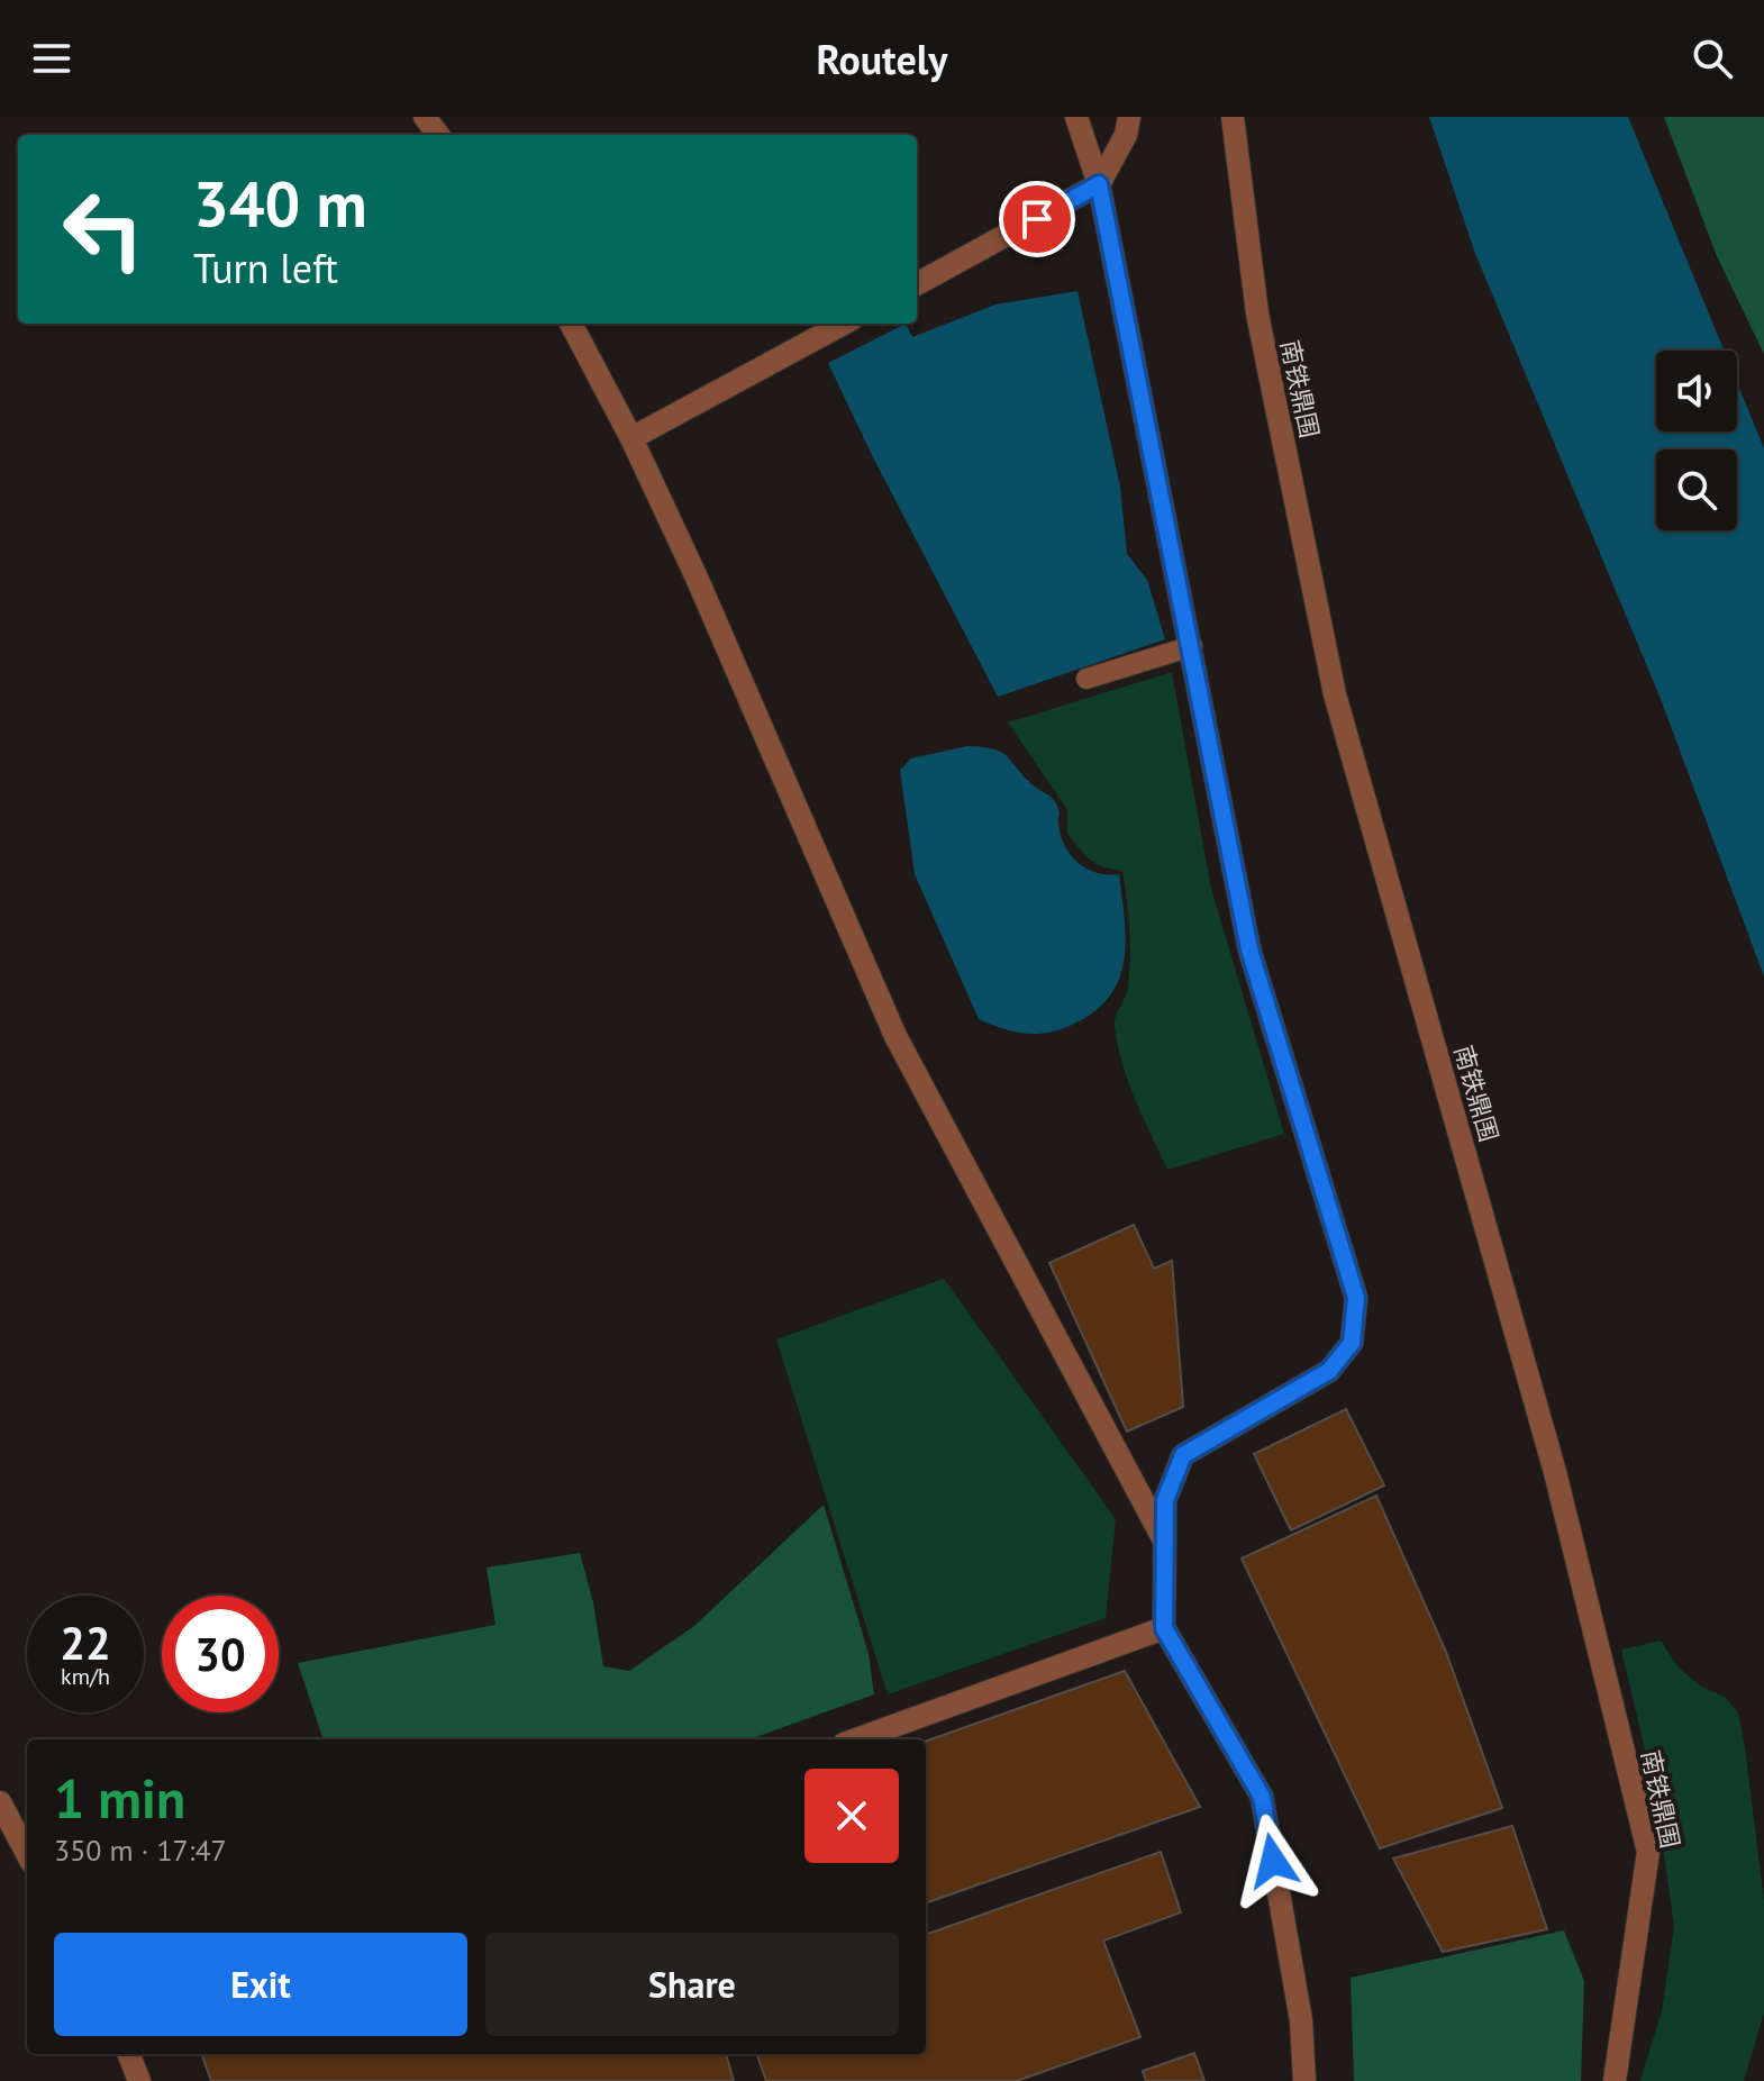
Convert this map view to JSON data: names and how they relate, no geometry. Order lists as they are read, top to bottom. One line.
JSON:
{"streets":{"street":["南铁鼎围"]},"page":{"header":"Routely","turn":["340 m","Turn left"],"speed":"22 km/h","limit":"30","heading":["1 min","350 m · 17:47"],"buttons":["Exit","Share"]}}
